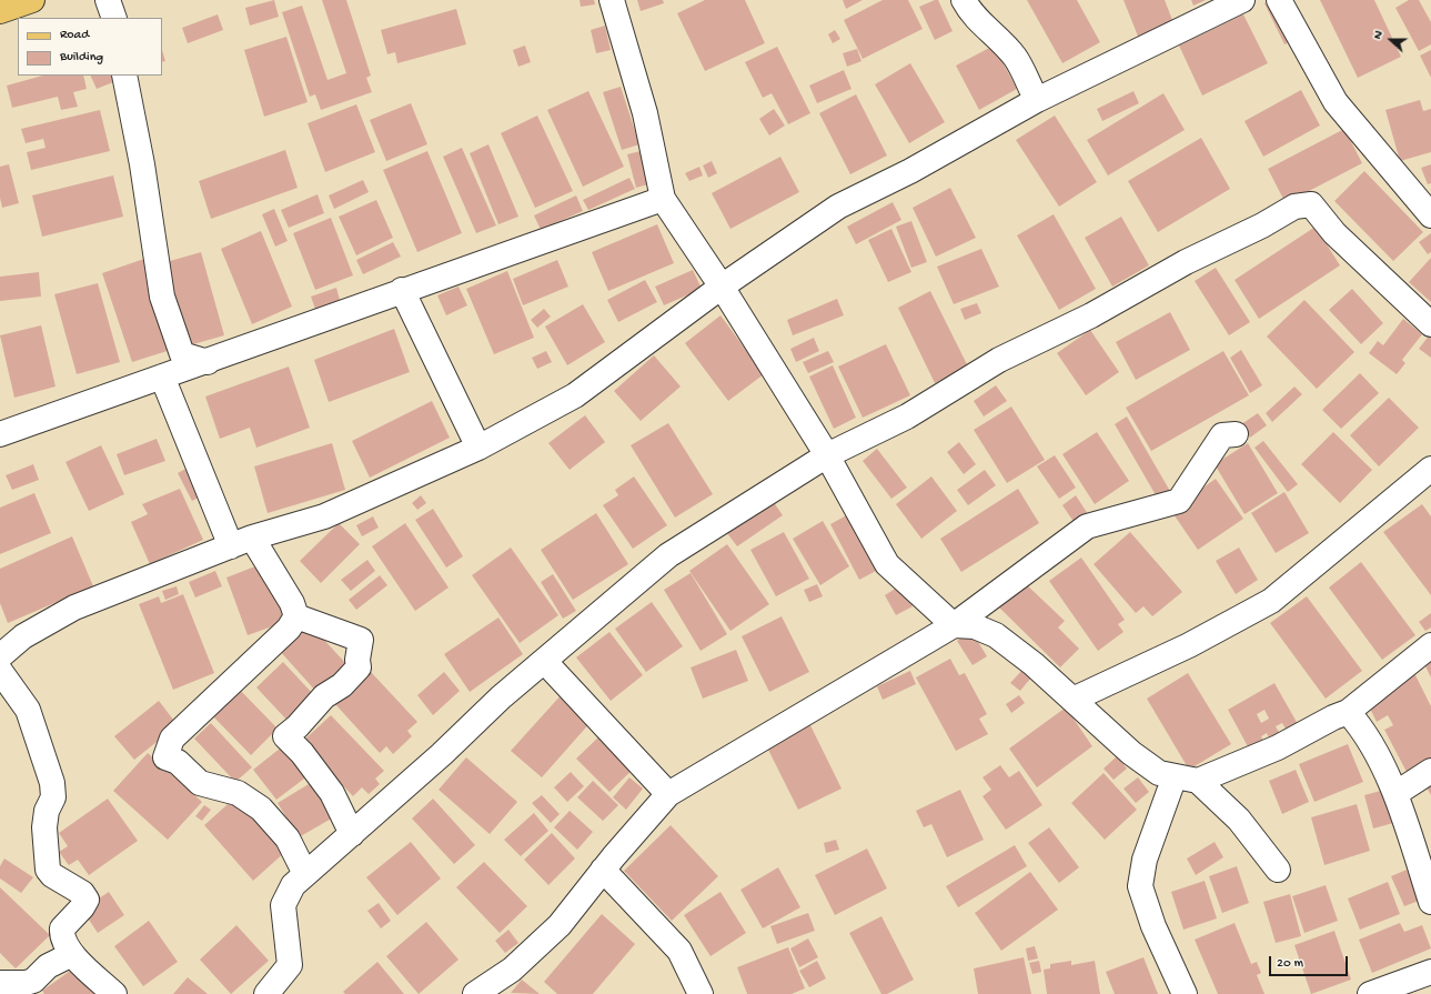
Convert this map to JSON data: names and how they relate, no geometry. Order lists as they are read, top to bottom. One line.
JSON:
{"legend":["Road","Building"],"scale_bar":"20 m","north":"left"}
